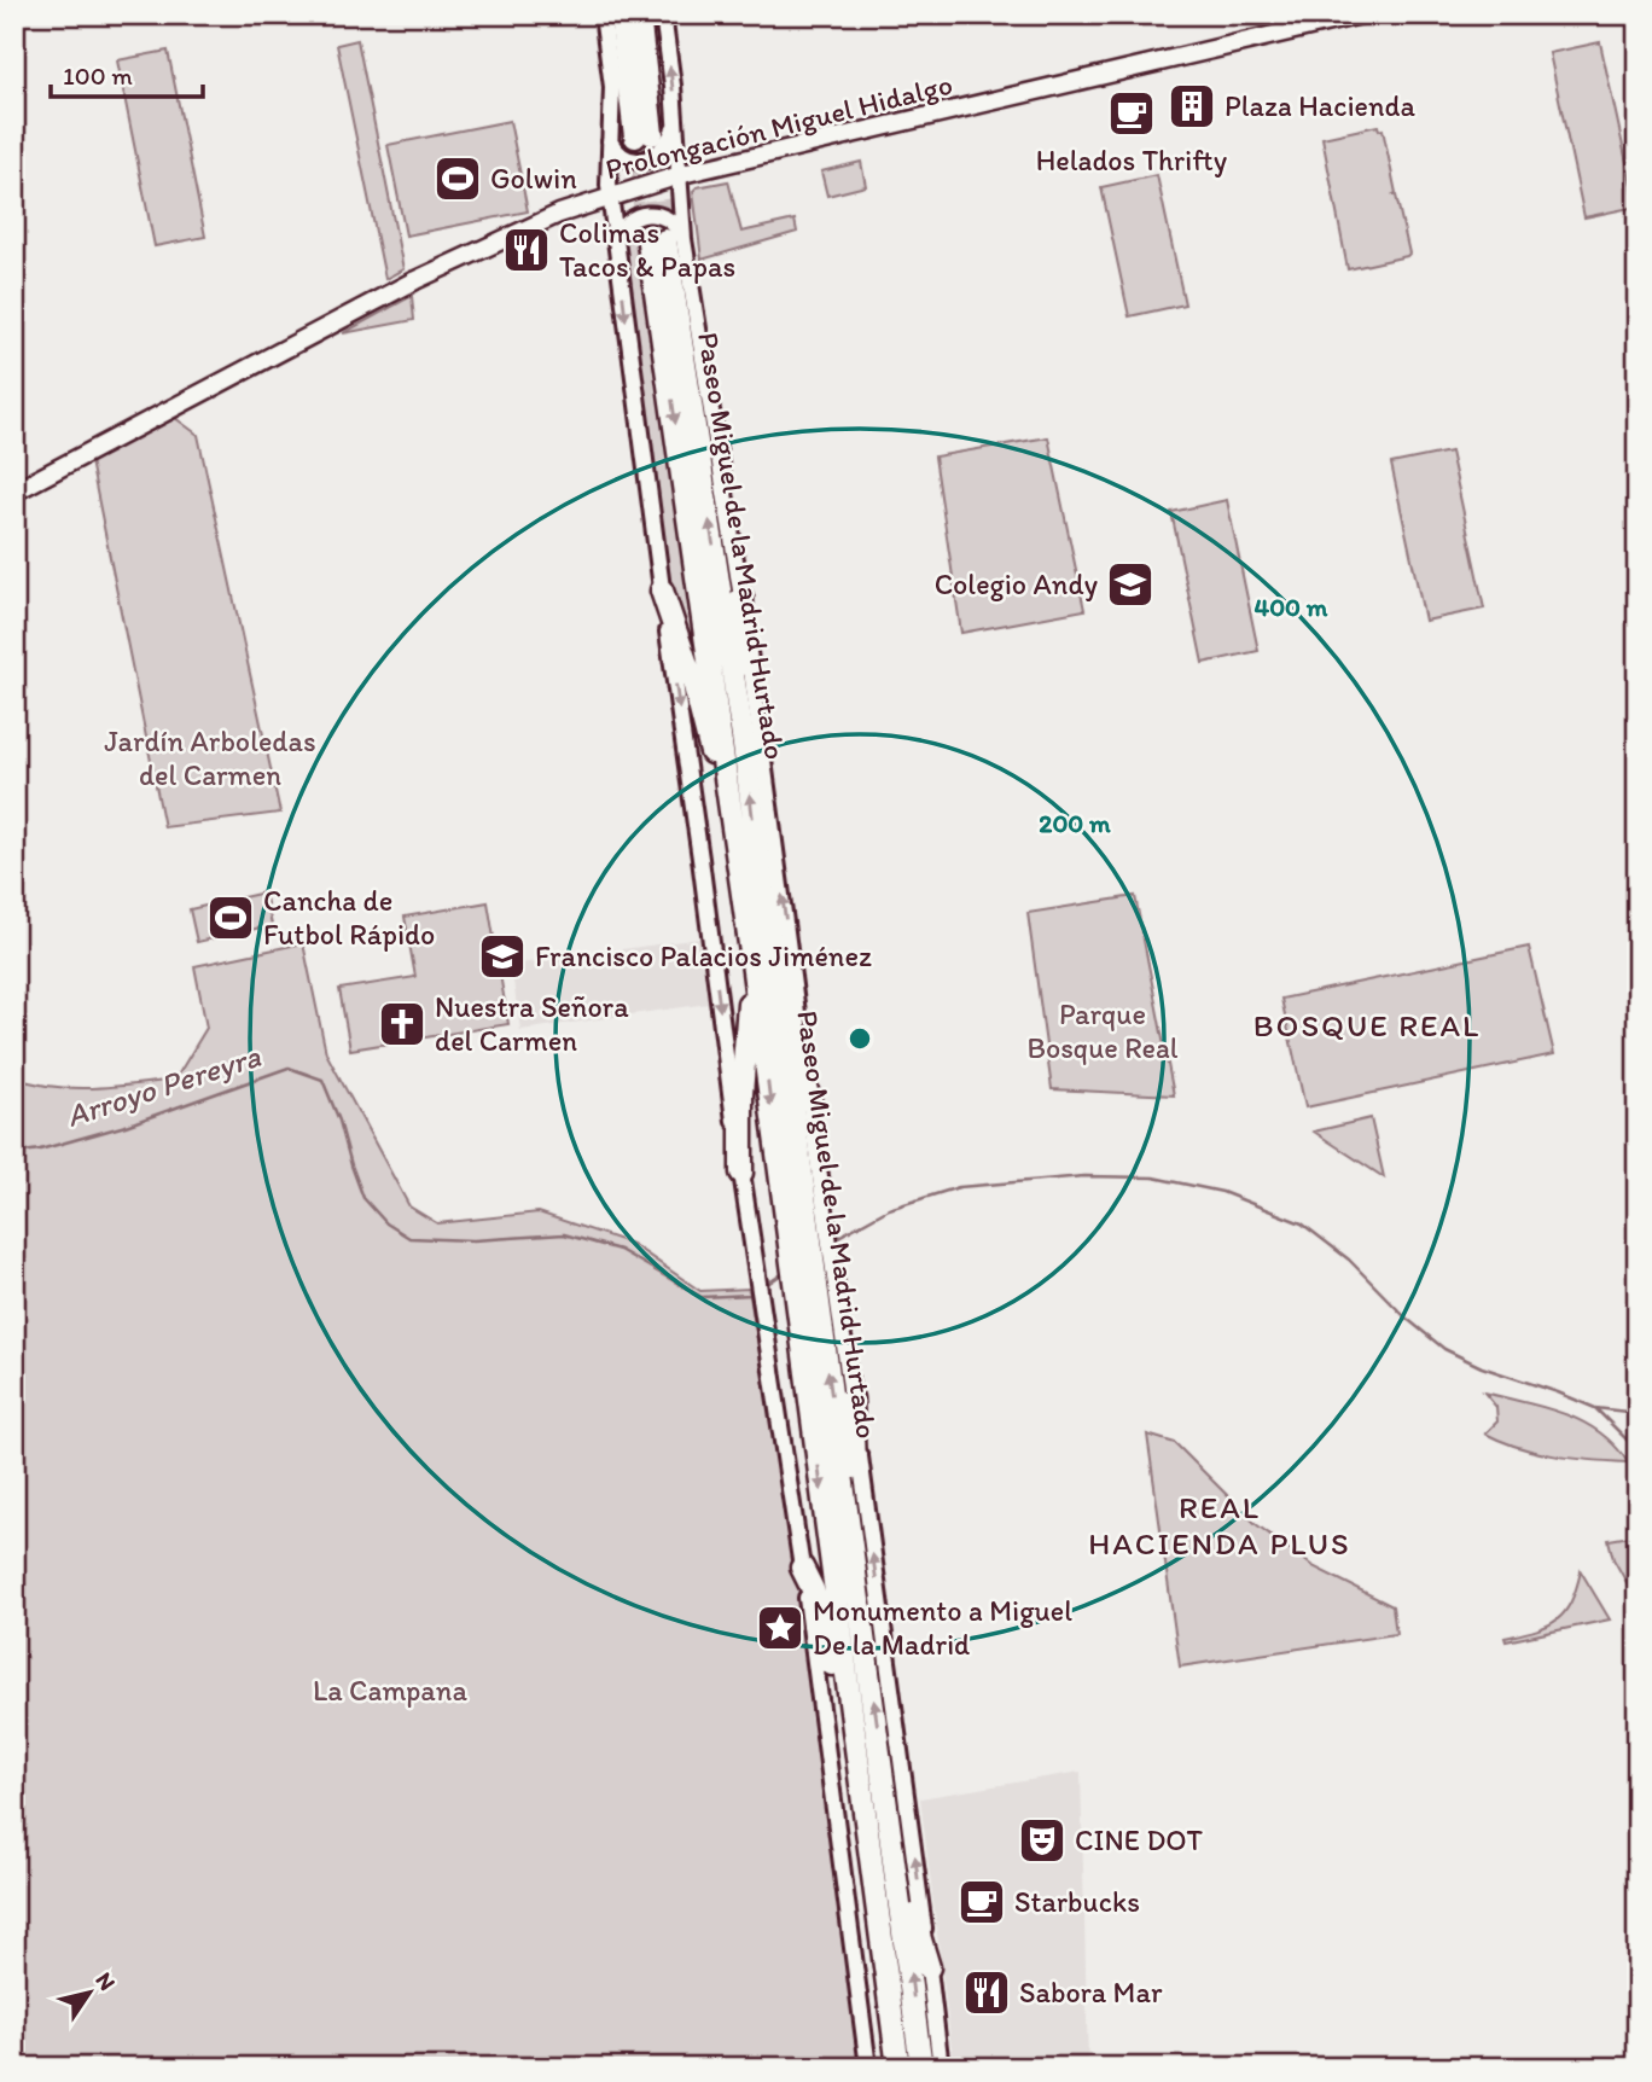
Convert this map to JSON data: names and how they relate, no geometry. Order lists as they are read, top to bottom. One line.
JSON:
{"streets":{"highway":["Paseo Miguel de la Madrid Hurtado"],"main road":["Prolongación Miguel Hidalgo"]},"districts":["BOSQUE REAL","REAL HACIENDA PLUS"],"water":["Arroyo Pereyra"],"parks":["Jardín Arboledas del Carmen","Parque Bosque Real","La Campana"],"places":{"building":["Plaza Hacienda"],"cafe":["Helados Thrifty","Starbucks"],"sports":["Golwin","Cancha de Futbol Rápido"],"restaurant":["Colimas Tacos & Papas","Sabora Mar"],"school or university":["Colegio Andy","Francisco Palacios Jiménez"],"church":["Nuestra Señora del Carmen"],"place":["Monumento a Miguel De la Madrid"],"theatre":["CINE DOT"]},"scale_bar":"100 m","north":"top right","rings":["400 m","200 m"]}
